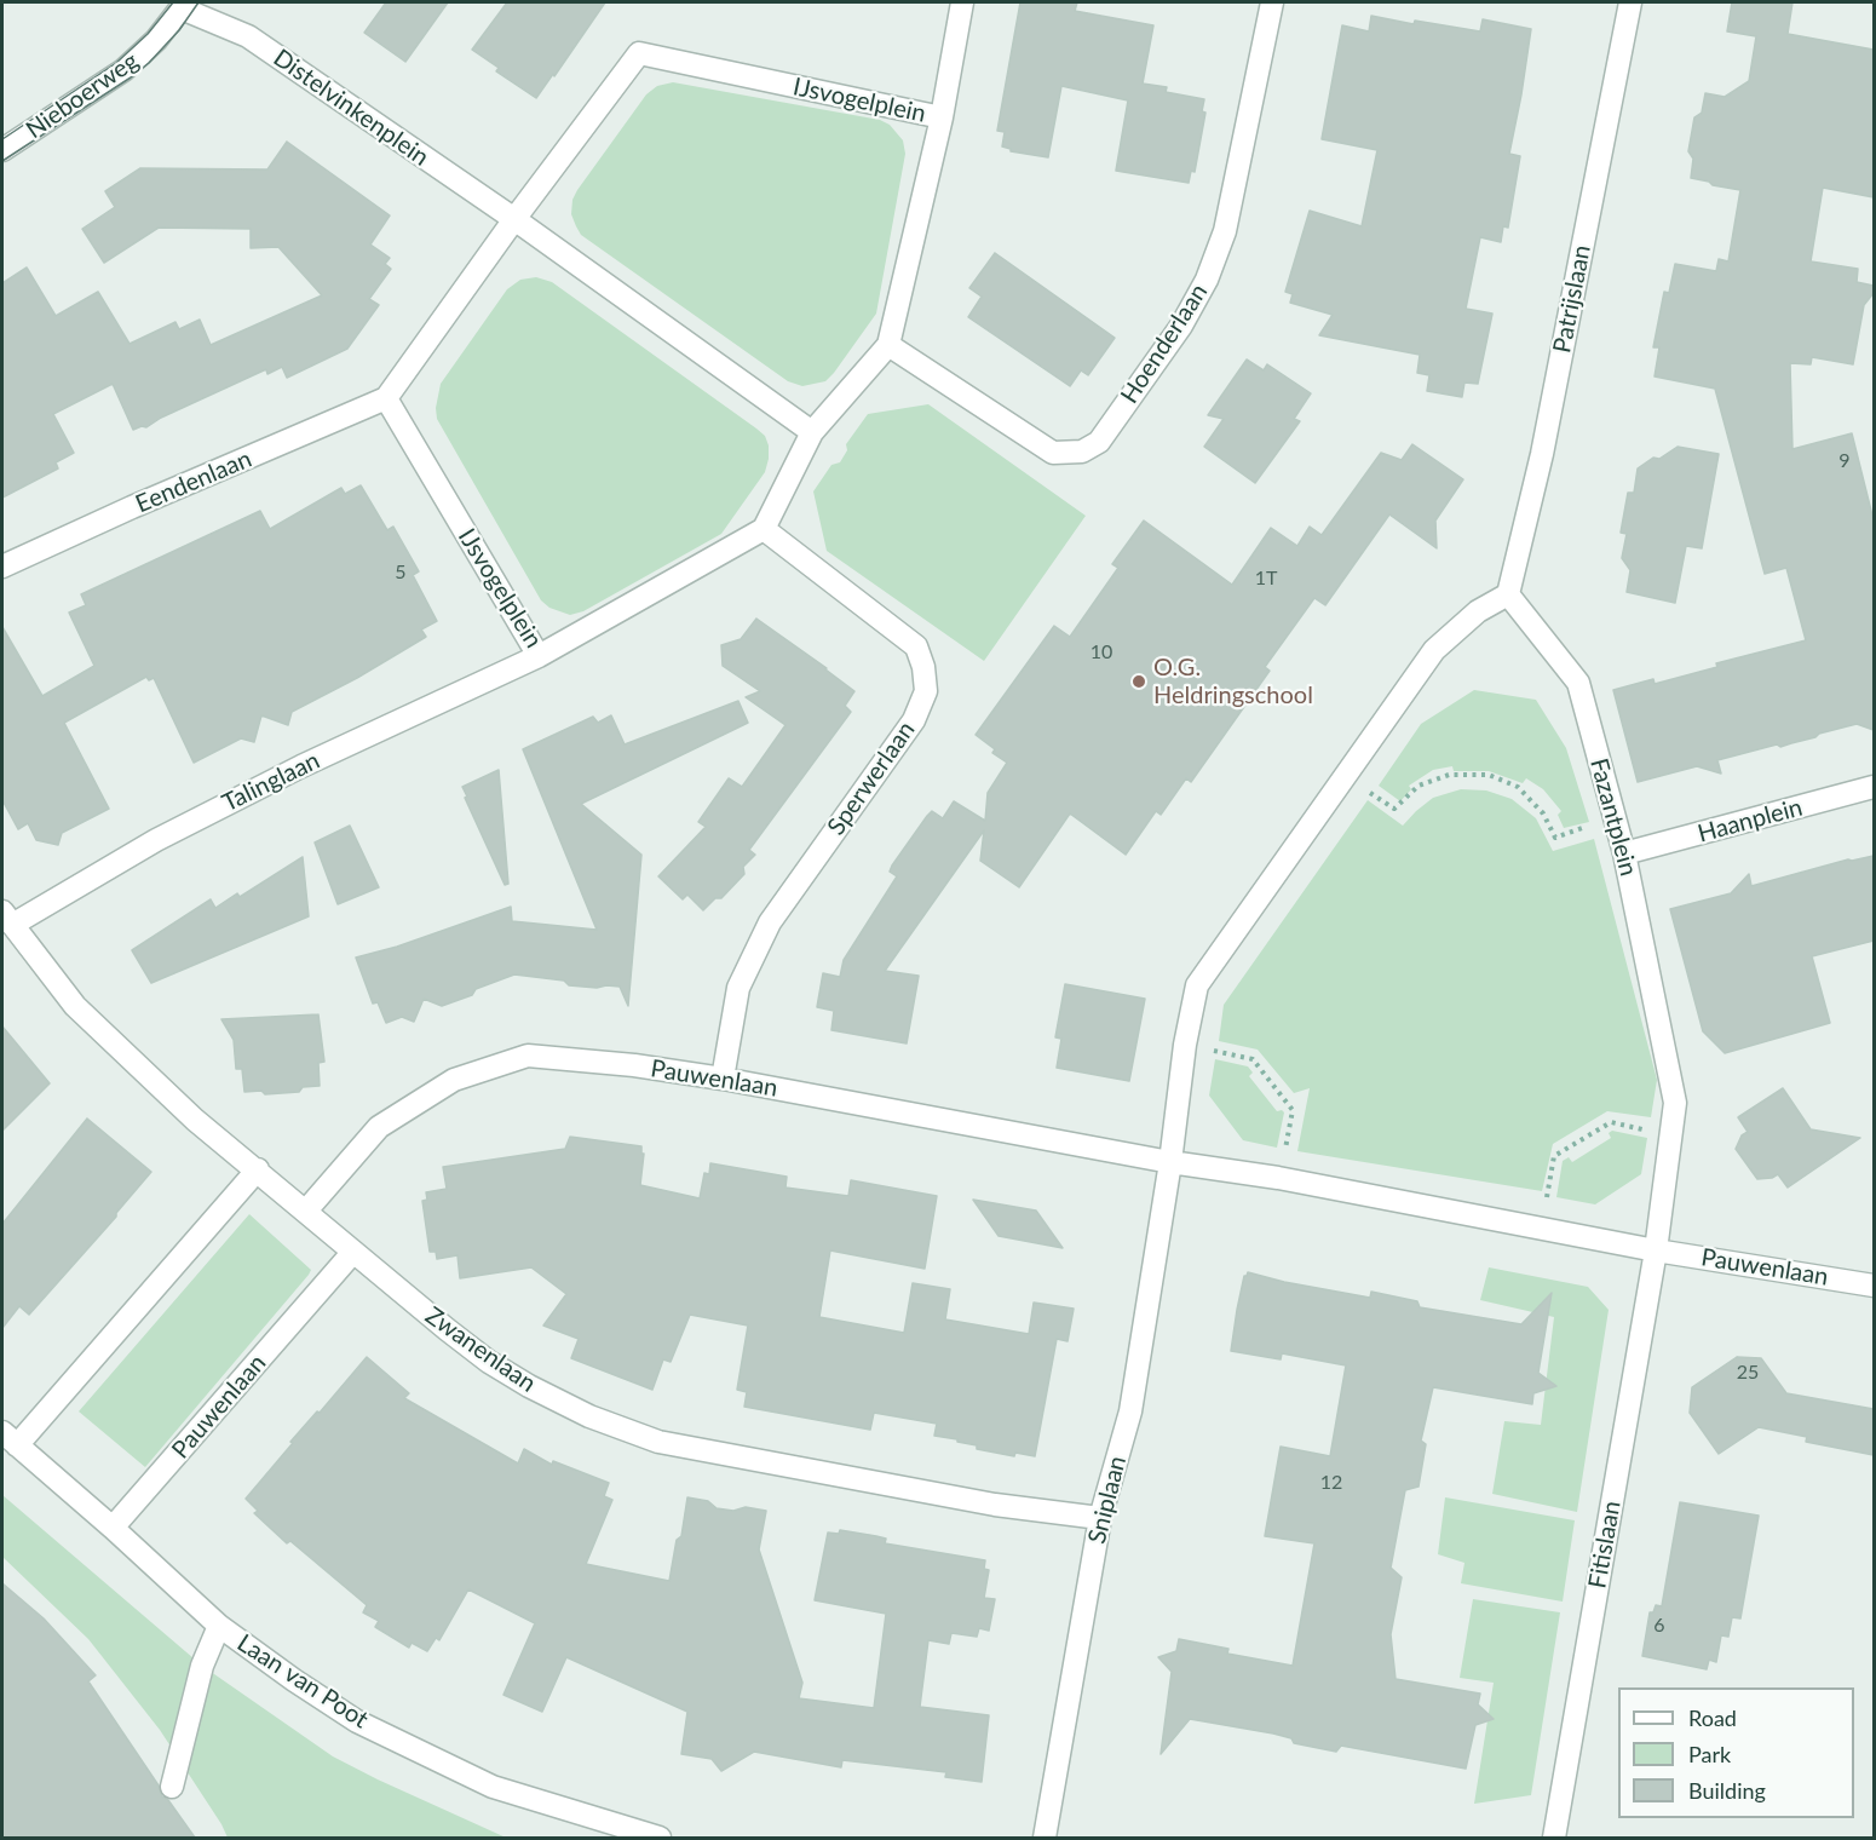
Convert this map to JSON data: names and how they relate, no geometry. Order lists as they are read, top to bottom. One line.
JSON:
{"streets":{"street":["Nieboerweg","IJsvogelplein","Distelvinkenplein","Patrijslaan","Hoenderlaan","Eendenlaan","Sperwerlaan","Talinglaan","Fazantplein","Haanplein","Pauwenlaan","Zwanenlaan","Sniplaan","Fitislaan","Laan van Poot"]},"crossings":[["Nieboerweg","Distelvinkenplein"],["IJsvogelplein","Distelvinkenplein"],["IJsvogelplein","Hoenderlaan"],["IJsvogelplein","Eendenlaan"],["IJsvogelplein","Sperwerlaan"],["IJsvogelplein","Talinglaan"],["Patrijslaan","Fazantplein"],["Sperwerlaan","Pauwenlaan"],["Talinglaan","Zwanenlaan"],["Fazantplein","Haanplein"],["Fazantplein","Pauwenlaan"],["Fazantplein","Fitislaan"],["Pauwenlaan","Zwanenlaan"],["Pauwenlaan","Sniplaan"],["Pauwenlaan","Fitislaan"],["Pauwenlaan","Laan van Poot"],["Zwanenlaan","Sniplaan"]],"places":["O.G. Heldringschool"],"house_numbers":["9","5","1T","10","25","12","6"],"legend":["Road","Park","Building"]}
